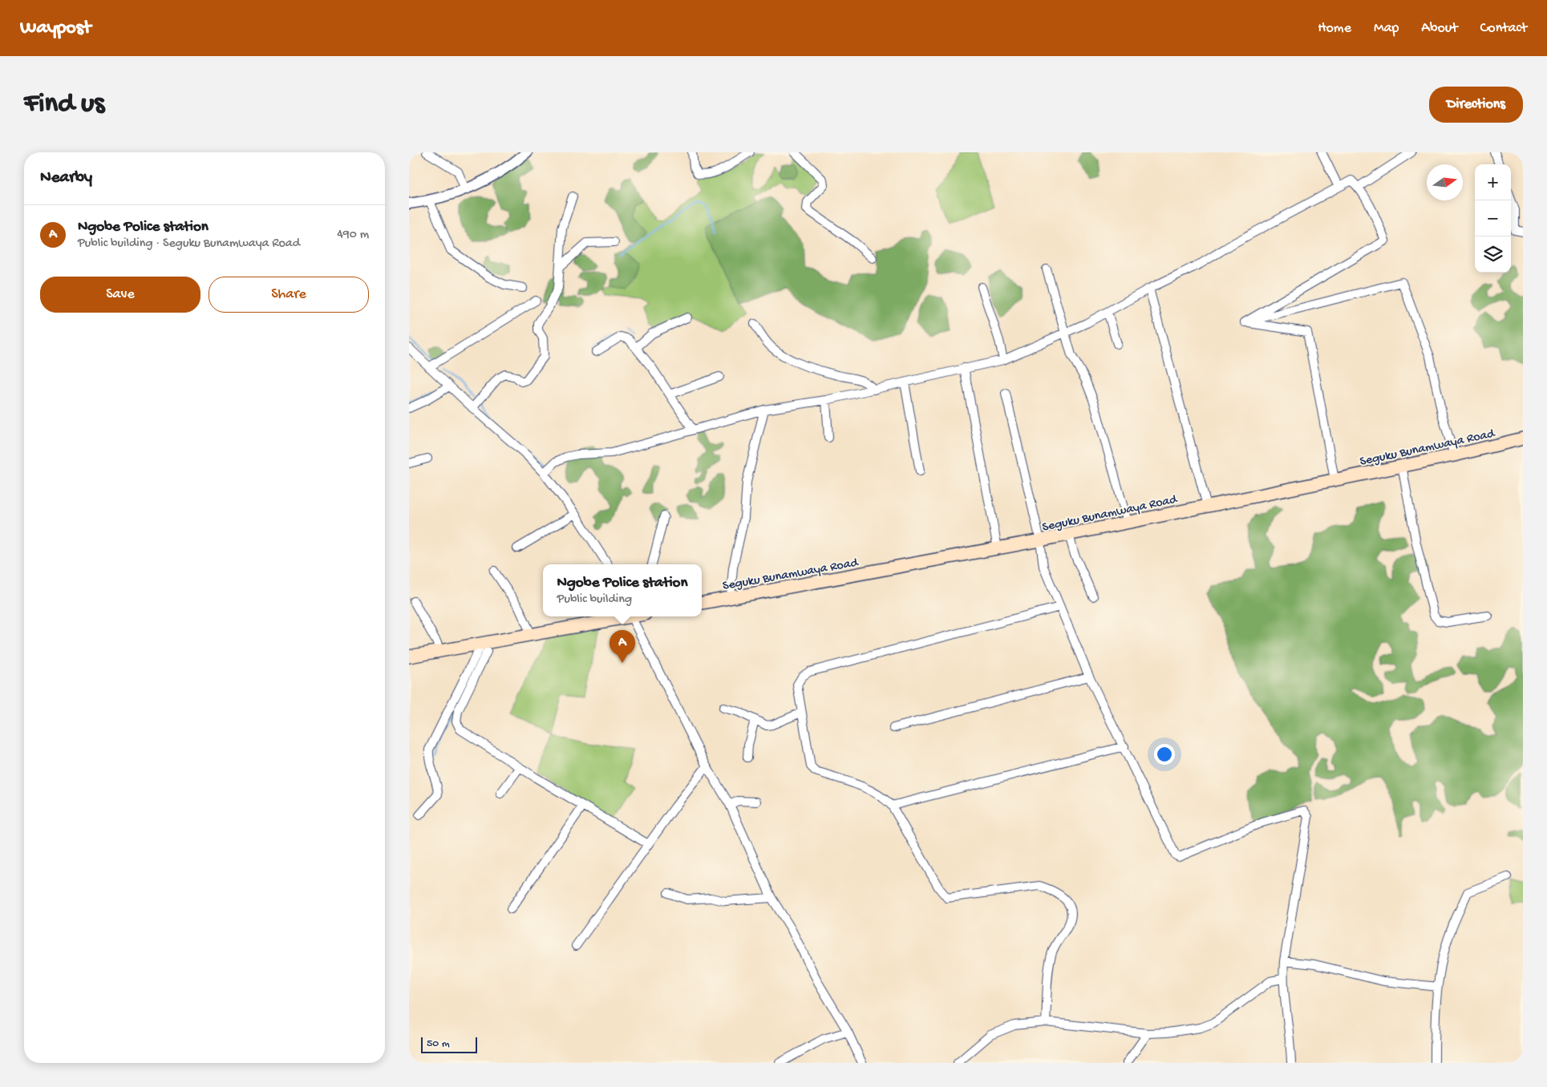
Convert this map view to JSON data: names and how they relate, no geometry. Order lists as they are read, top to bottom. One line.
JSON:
{"streets":{"main road":["Seguku Bunamwaya Road"]},"scale_bar":"50 m","north":"right","page":{"header":"Waypost","nav":["Home","Map","About","Contact"],"buttons":["Directions",["Save","Share"]],"title":"Find us","heading":"Nearby","map_buttons":["+","−"],"list":[{"mark":"A","name":"Ngobe Police station","note":"Public building · Seguku Bunamwaya Road","value":"490 m"}],"popup":["Ngobe Police station","Public building"],"pins":"A","scale":"50 m"}}
